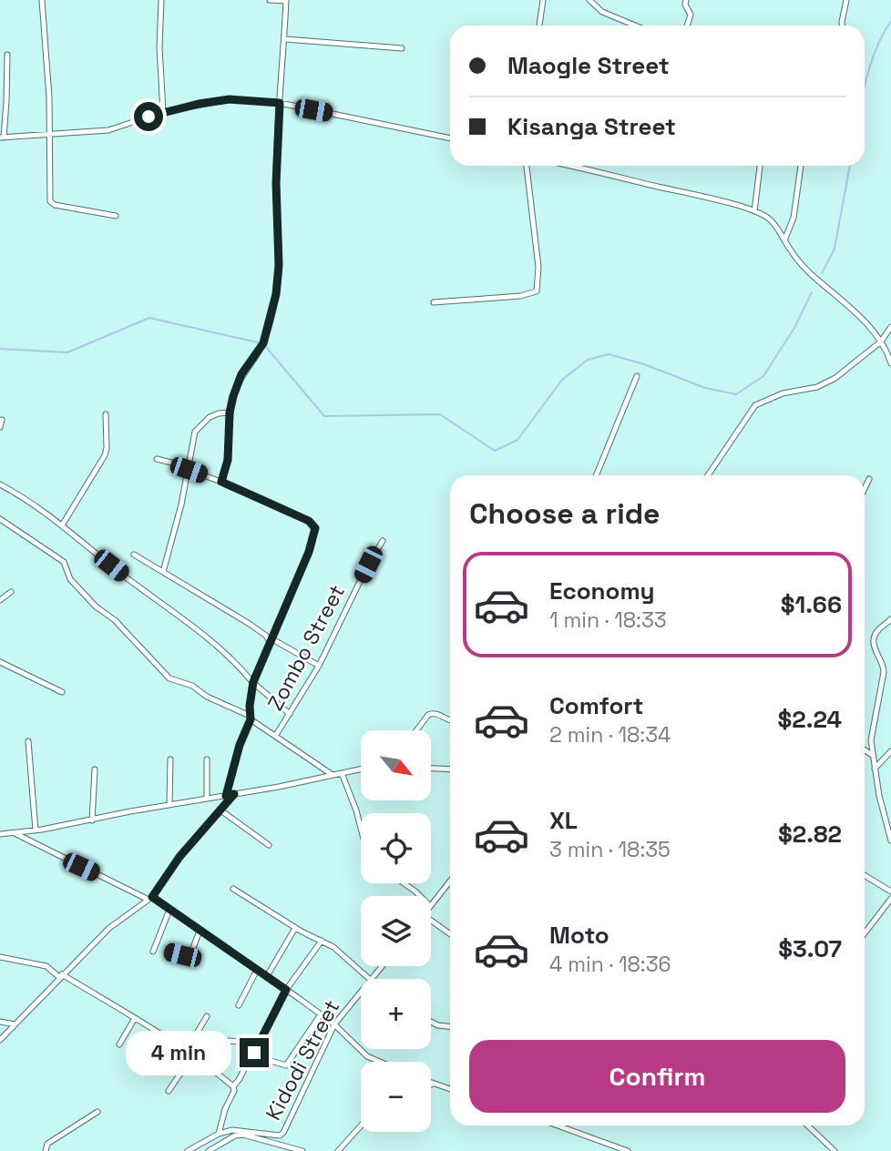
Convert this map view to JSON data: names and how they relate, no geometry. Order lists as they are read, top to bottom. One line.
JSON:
{"streets":{"street":["Zombo Street","Kidodi Street"]},"north":"bottom right","page":{"banner":["Maogle Street","Kisanga Street"],"heading":"Choose a ride","list":[{"name":"Economy","note":"1 min · 18:33","value":"$1.66"},{"name":"Comfort","note":"2 min · 18:34","value":"$2.24"},{"name":"XL","note":"3 min · 18:35","value":"$2.82"},{"name":"Moto","note":"4 min · 18:36","value":"$3.07"}],"map_buttons":["+","−"],"buttons":"Confirm","bubble":"4 min"}}
